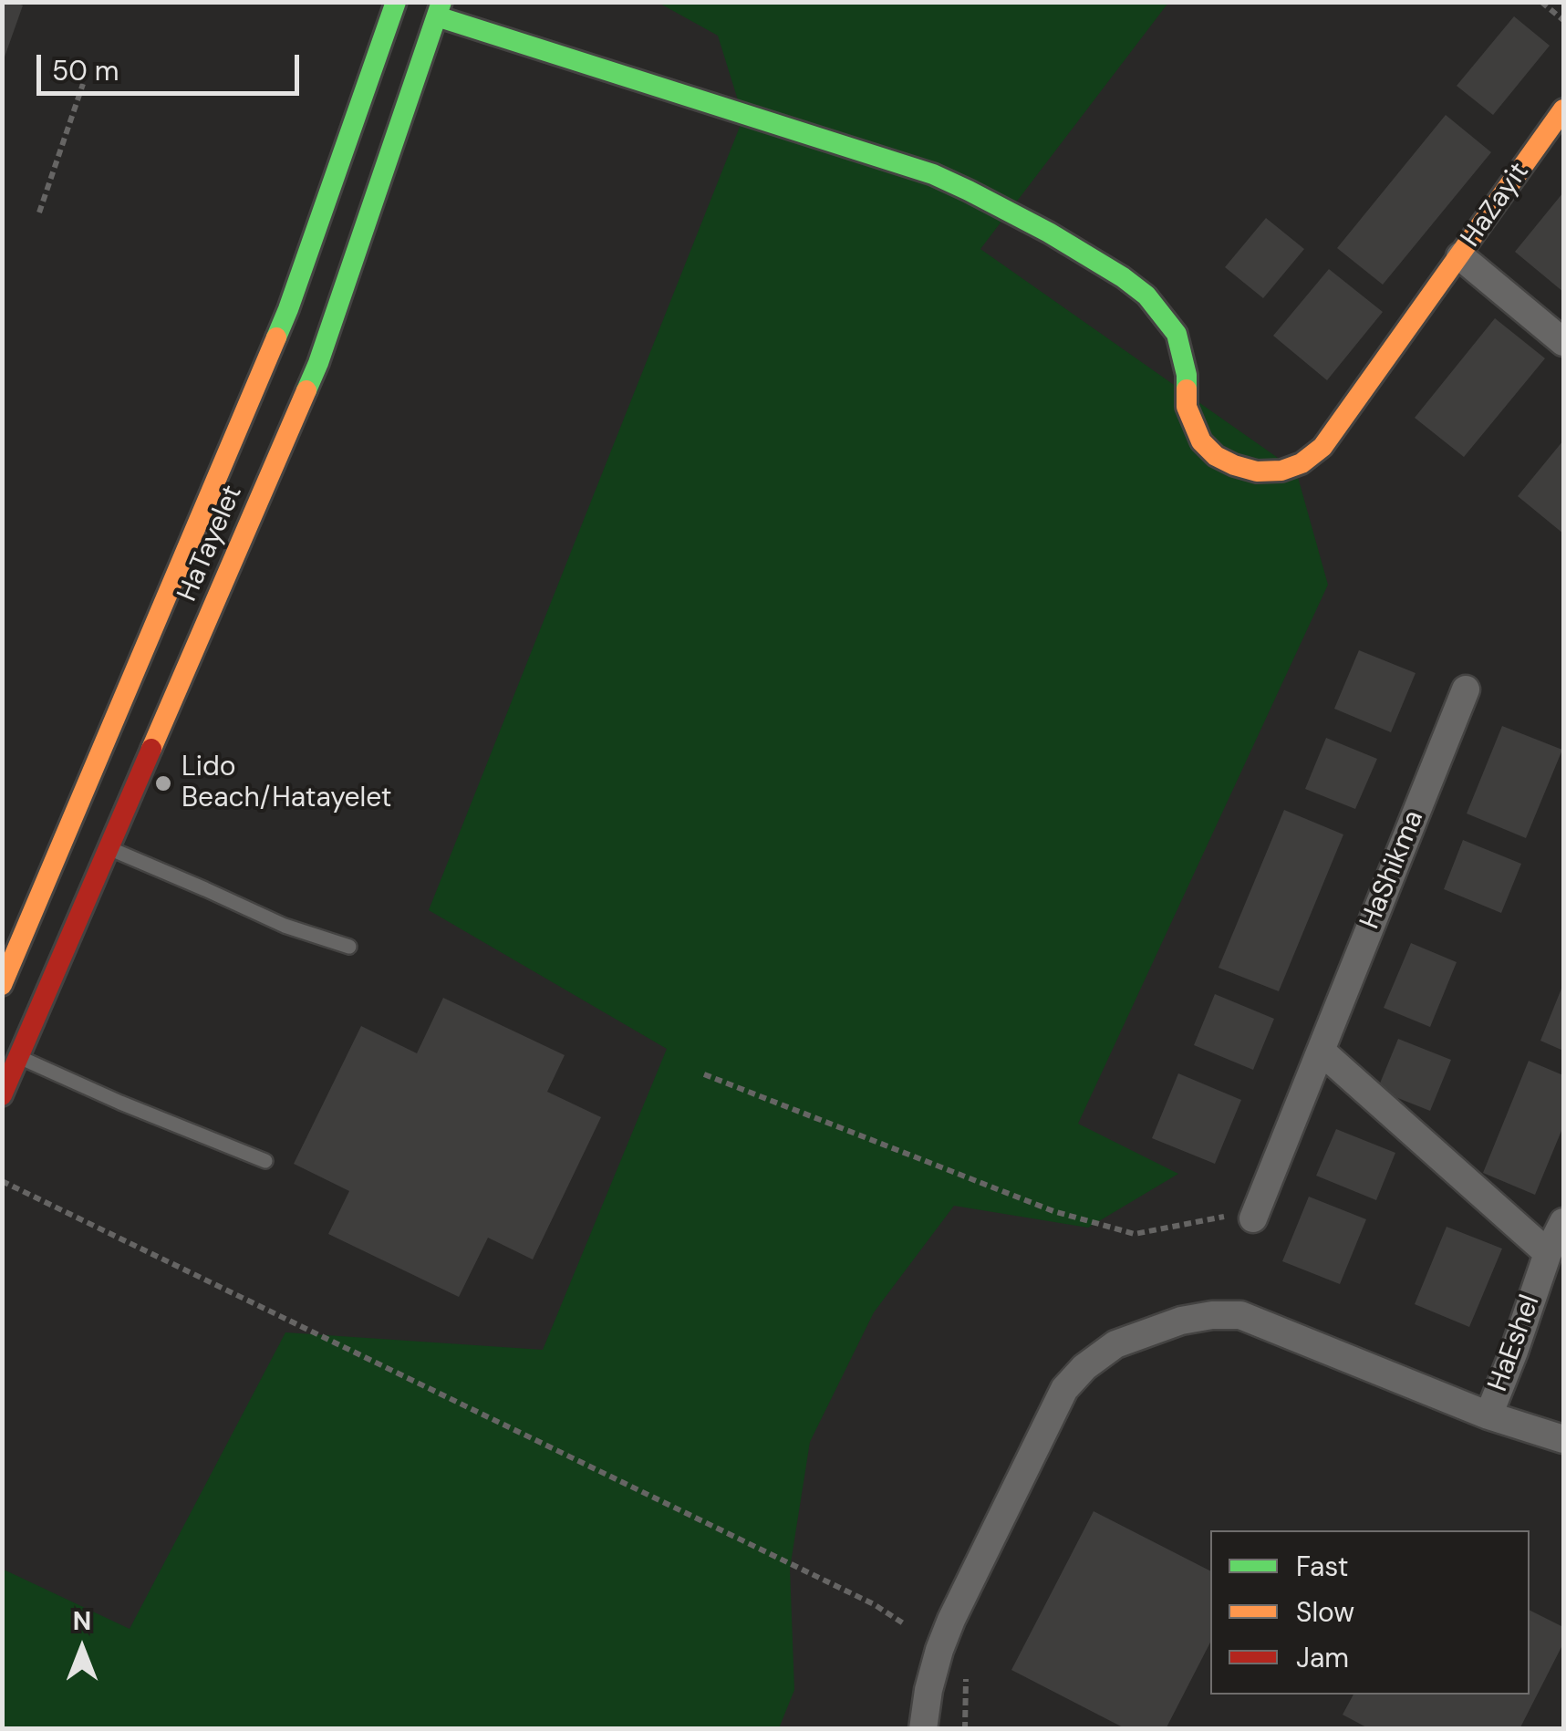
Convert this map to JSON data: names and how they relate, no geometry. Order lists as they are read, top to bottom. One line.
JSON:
{"streets":{"main road":["HaZayit","HaTayelet"],"street":["HaShikma","HaEshel"]},"crossings":[["HaZayit","HaTayelet"]],"places":["Lido Beach/Hatayelet"],"legend":["Fast","Slow","Jam"],"scale_bar":"50 m","north":"top"}
